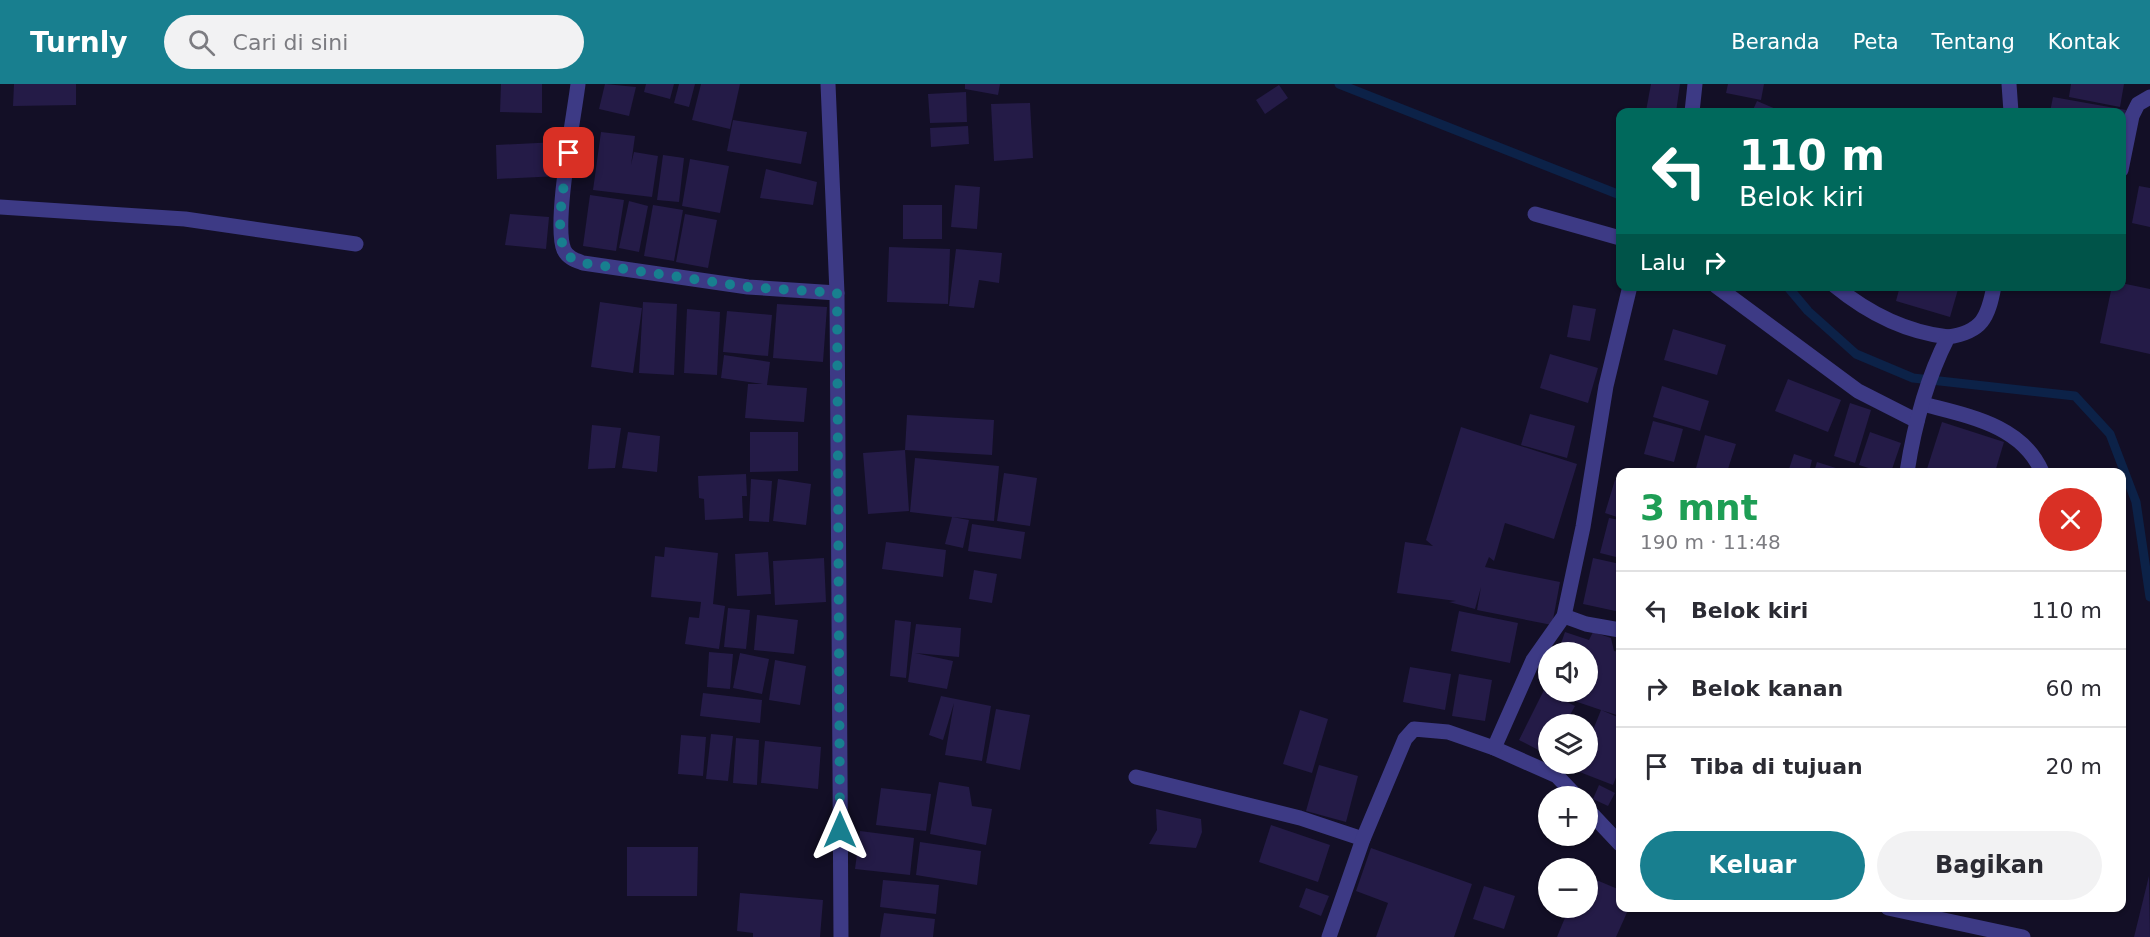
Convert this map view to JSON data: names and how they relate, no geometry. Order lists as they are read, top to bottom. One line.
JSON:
{"page":{"header":"Turnly","search":"Cari di sini","nav":["Beranda","Peta","Tentang","Kontak"],"turn":["110 m","Belok kiri"],"then":"Lalu","heading":["3 mnt","190 m · 11:48"],"list":[{"name":"Belok kiri","value":"110 m"},{"name":"Belok kanan","value":"60 m"},{"name":"Tiba di tujuan","value":"20 m"}],"map_buttons":["+","−"],"buttons":["Keluar","Bagikan"]}}
